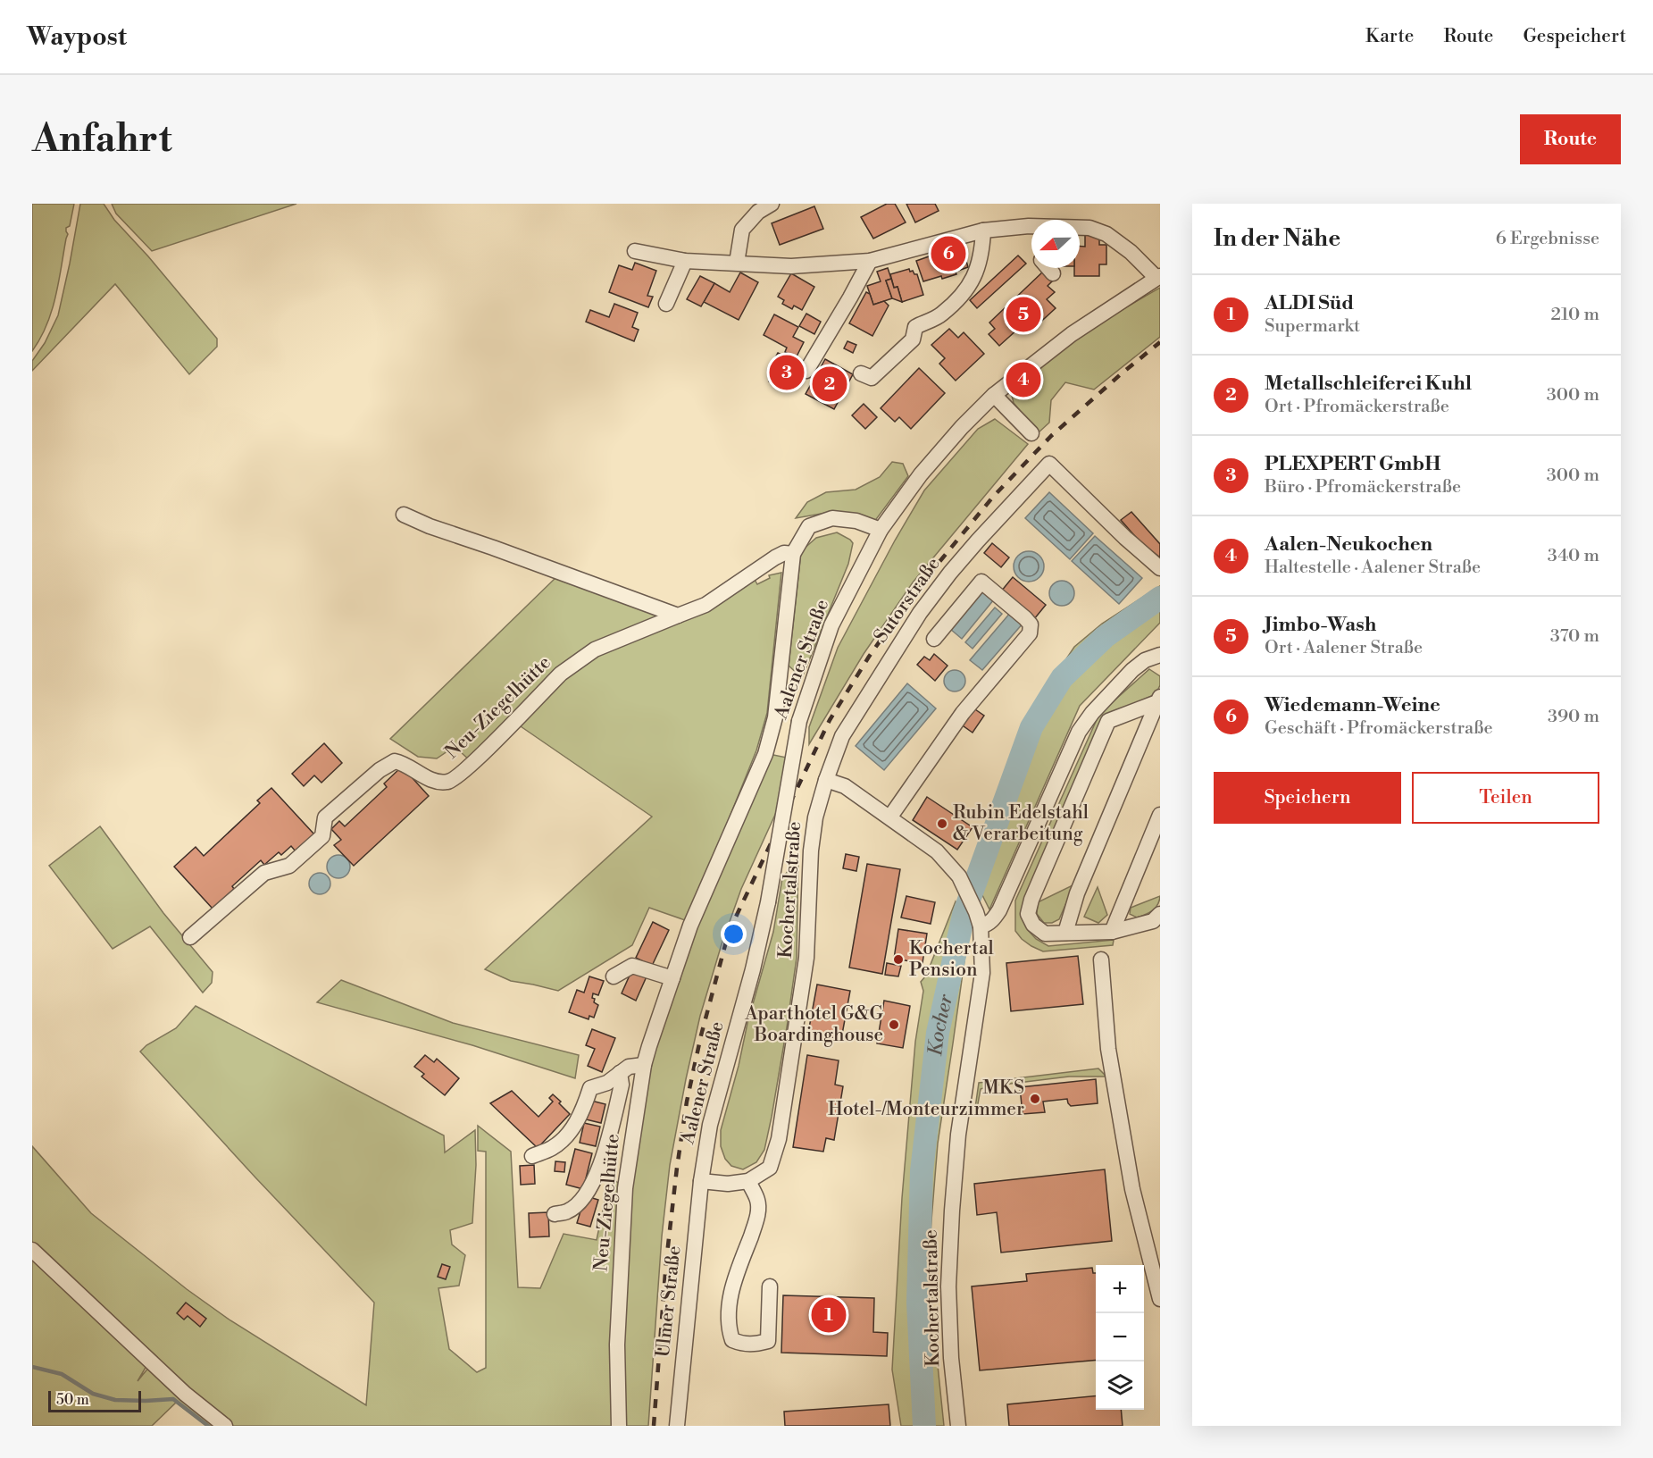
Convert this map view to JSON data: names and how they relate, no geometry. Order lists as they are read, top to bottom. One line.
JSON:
{"streets":{"street":["Sutorstraße","Aalener Straße","Neu-Ziegelhütte","Kochertalstraße","Ulmer Straße"]},"crossings":[["Sutorstraße","Kochertalstraße"],["Aalener Straße","Neu-Ziegelhütte"],["Aalener Straße","Kochertalstraße"],["Aalener Straße","Ulmer Straße"],["Kochertalstraße","Ulmer Straße"]],"water":["Kocher"],"places":["Rubin Edelstahl & Verarbeitung","Kochertal Pension","Aparthotel G&G Boardinghouse","MKS Hotel-/Monteurzimmer"],"scale_bar":"50 m","north":"left","page":{"header":"Waypost","nav":["Karte","Route","Gespeichert"],"buttons":["Route",["Speichern","Teilen"]],"title":"Anfahrt","heading":["In der Nähe","6 Ergebnisse"],"pins":["6","5","3","4","2","1"],"list":[{"mark":"1","name":"ALDI Süd","note":"Supermarkt","value":"210 m"},{"mark":"2","name":"Metallschleiferei Kuhl","note":"Ort · Pfromäckerstraße","value":"300 m"},{"mark":"3","name":"PLEXPERT GmbH","note":"Büro · Pfromäckerstraße","value":"300 m"},{"mark":"4","name":"Aalen-Neukochen","note":"Haltestelle · Aalener Straße","value":"340 m"},{"mark":"5","name":"Jimbo-Wash","note":"Ort · Aalener Straße","value":"370 m"},{"mark":"6","name":"Wiedemann-Weine","note":"Geschäft · Pfromäckerstraße","value":"390 m"}],"map_buttons":["+","−"],"scale":"50 m"}}
